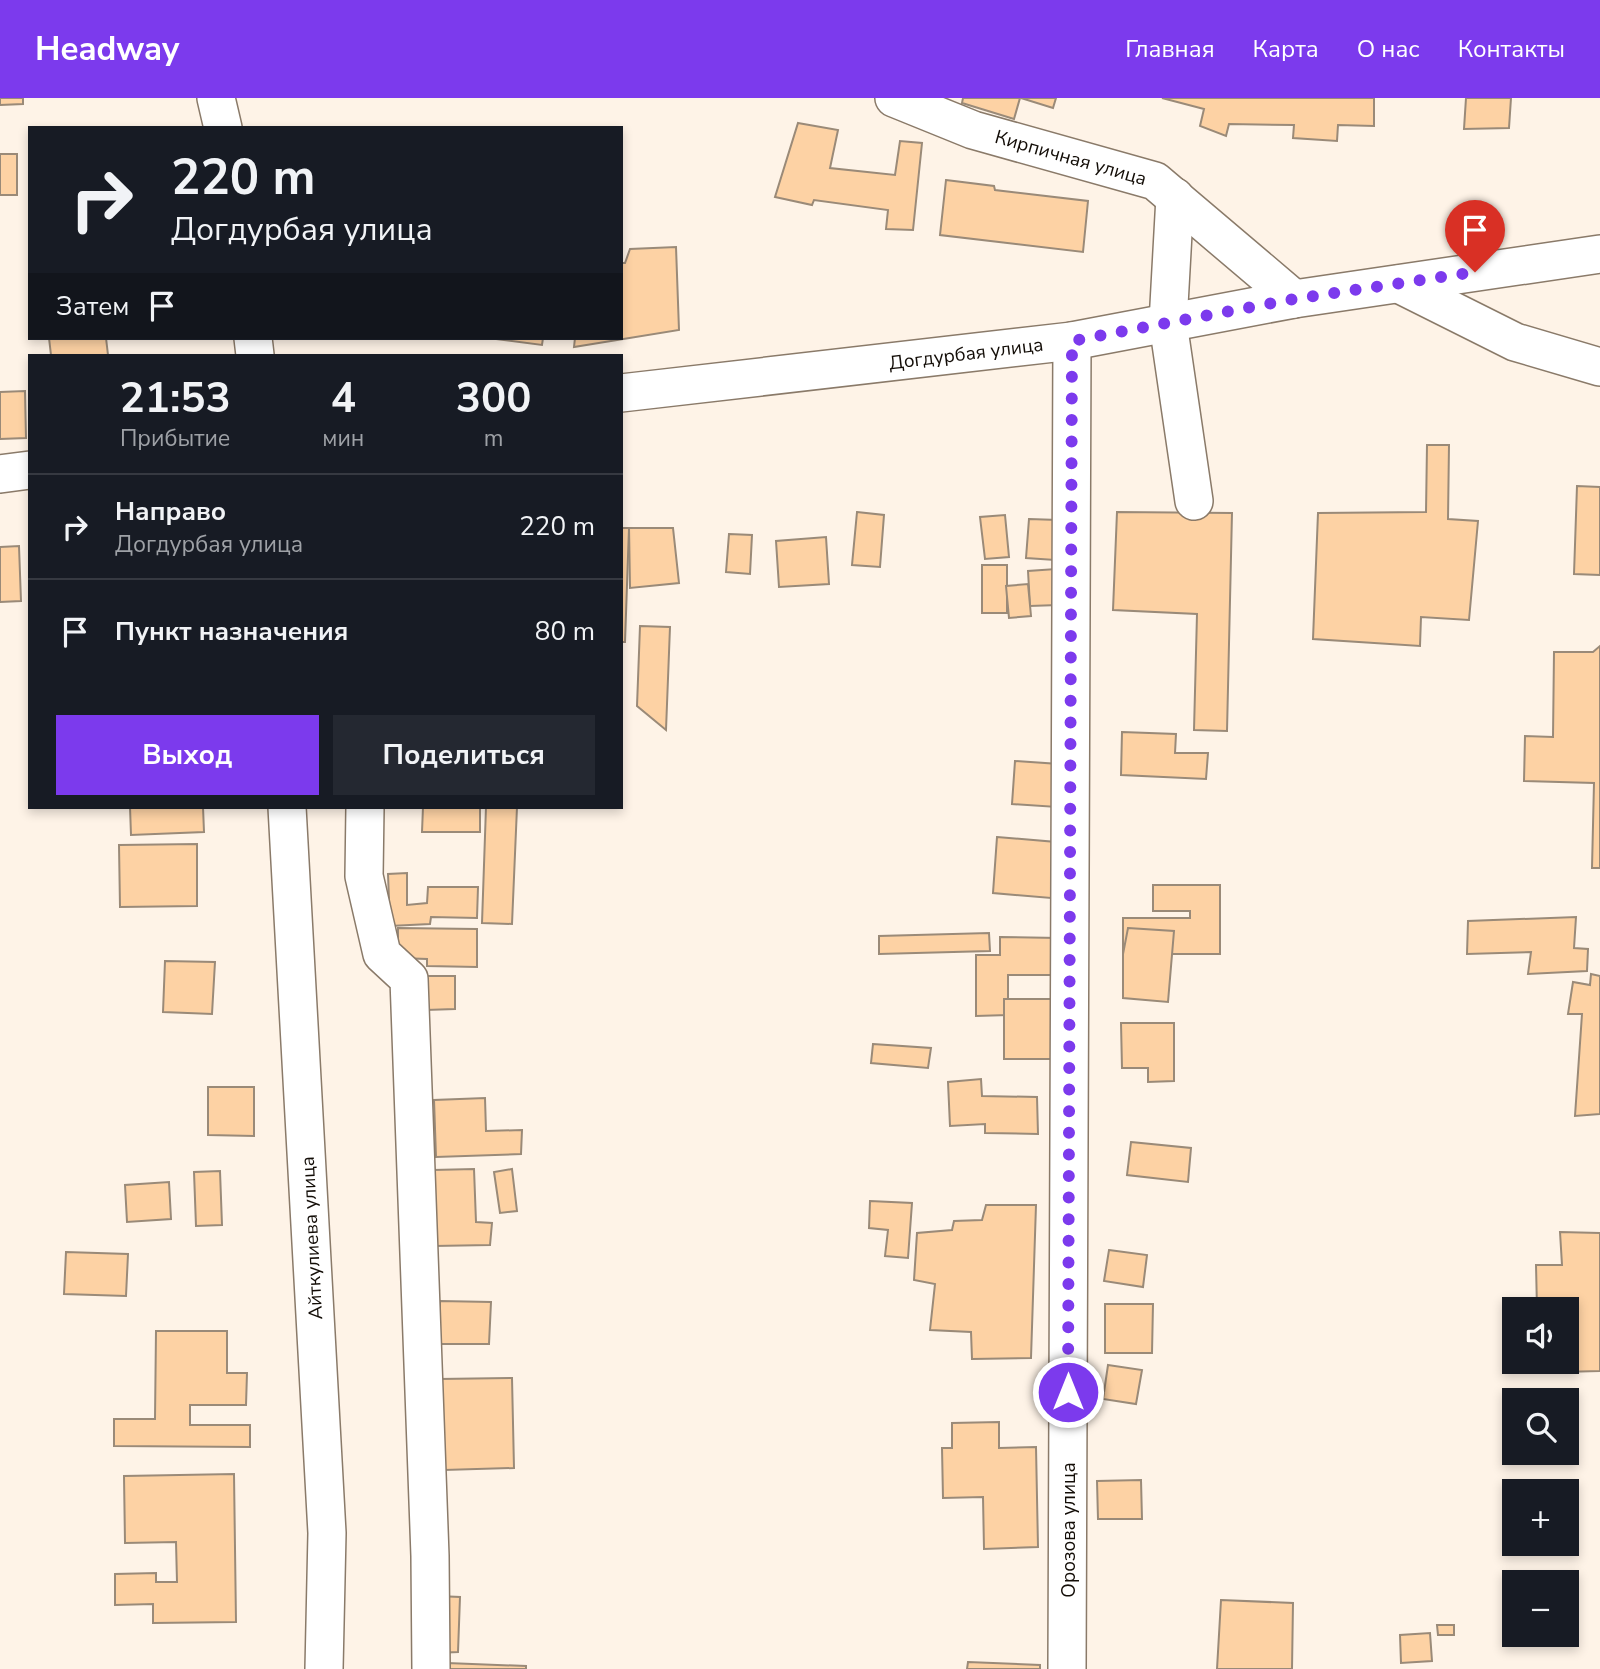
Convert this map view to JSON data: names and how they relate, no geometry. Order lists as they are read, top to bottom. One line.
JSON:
{"streets":{"street":["Кирпичная улица","Догдурбая улица","Айткулиева улица","Орозова улица"]},"crossings":[["Кирпичная улица","Догдурбая улица"],["Догдурбая улица","Орозова улица"]],"page":{"header":"Headway","nav":["Главная","Карта","О нас","Контакты"],"turn":["220 m","Догдурбая улица"],"then":"Затем","eta":["21:53","Прибытие","4","мин","300","m"],"list":[{"name":"Направо","note":"Догдурбая улица","value":"220 m"},{"name":"Пункт назначения","value":"80 m"}],"buttons":["Выход","Поделиться"],"map_buttons":["+","−"]}}
